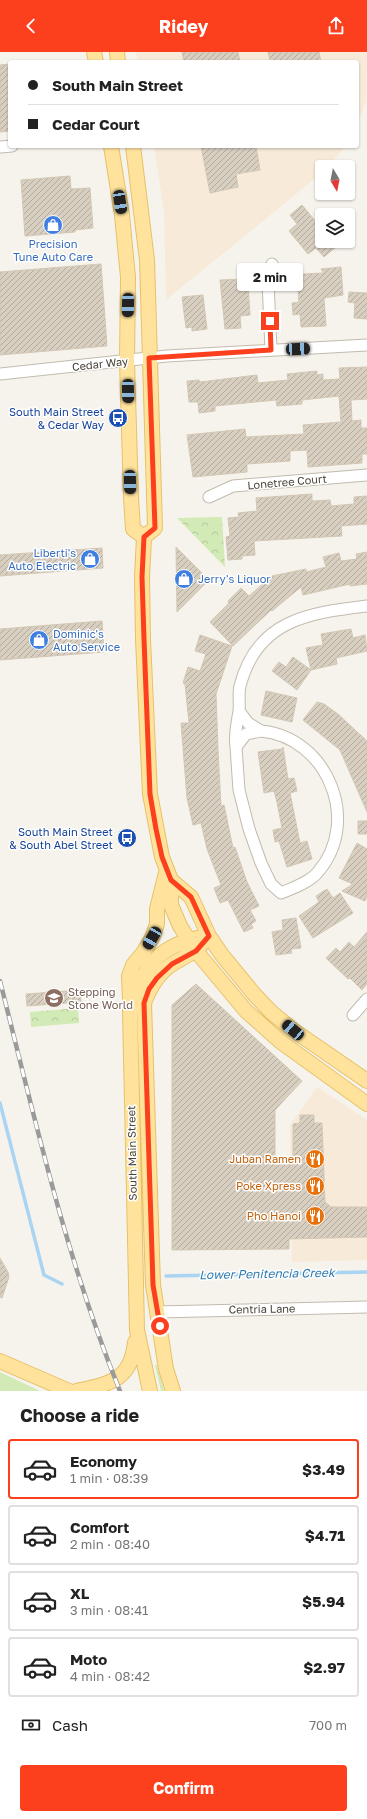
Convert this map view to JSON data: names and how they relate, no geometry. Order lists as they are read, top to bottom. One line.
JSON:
{"streets":{"main road":["South Main Street"],"street":["Cedar Way","Lonetree Court","Centria Lane"]},"crossings":[["South Main Street","Centria Lane"]],"water":["Lower Penitencia Creek"],"places":{"shop":["Precision Tune Auto Care","Liberti's Auto Electric","Jerry's Liquor","Dominic's Auto Service"],"bus stop":["South Main Street & Cedar Way","South Main Street & South Abel Street"],"school or university":["Stepping Stone World"],"restaurant":["Juban Ramen","Poke Xpress","Pho Hanoi"]},"north":"bottom","page":{"header":"Ridey","banner":["South Main Street","Cedar Court"],"bubble":"2 min","heading":"Choose a ride","list":[{"name":"Economy","note":"1 min · 08:39","value":"$3.49"},{"name":"Comfort","note":"2 min · 08:40","value":"$4.71"},{"name":"XL","note":"3 min · 08:41","value":"$5.94"},{"name":"Moto","note":"4 min · 08:42","value":"$2.97"}],"pay":["Cash","700 m"],"buttons":"Confirm"}}
